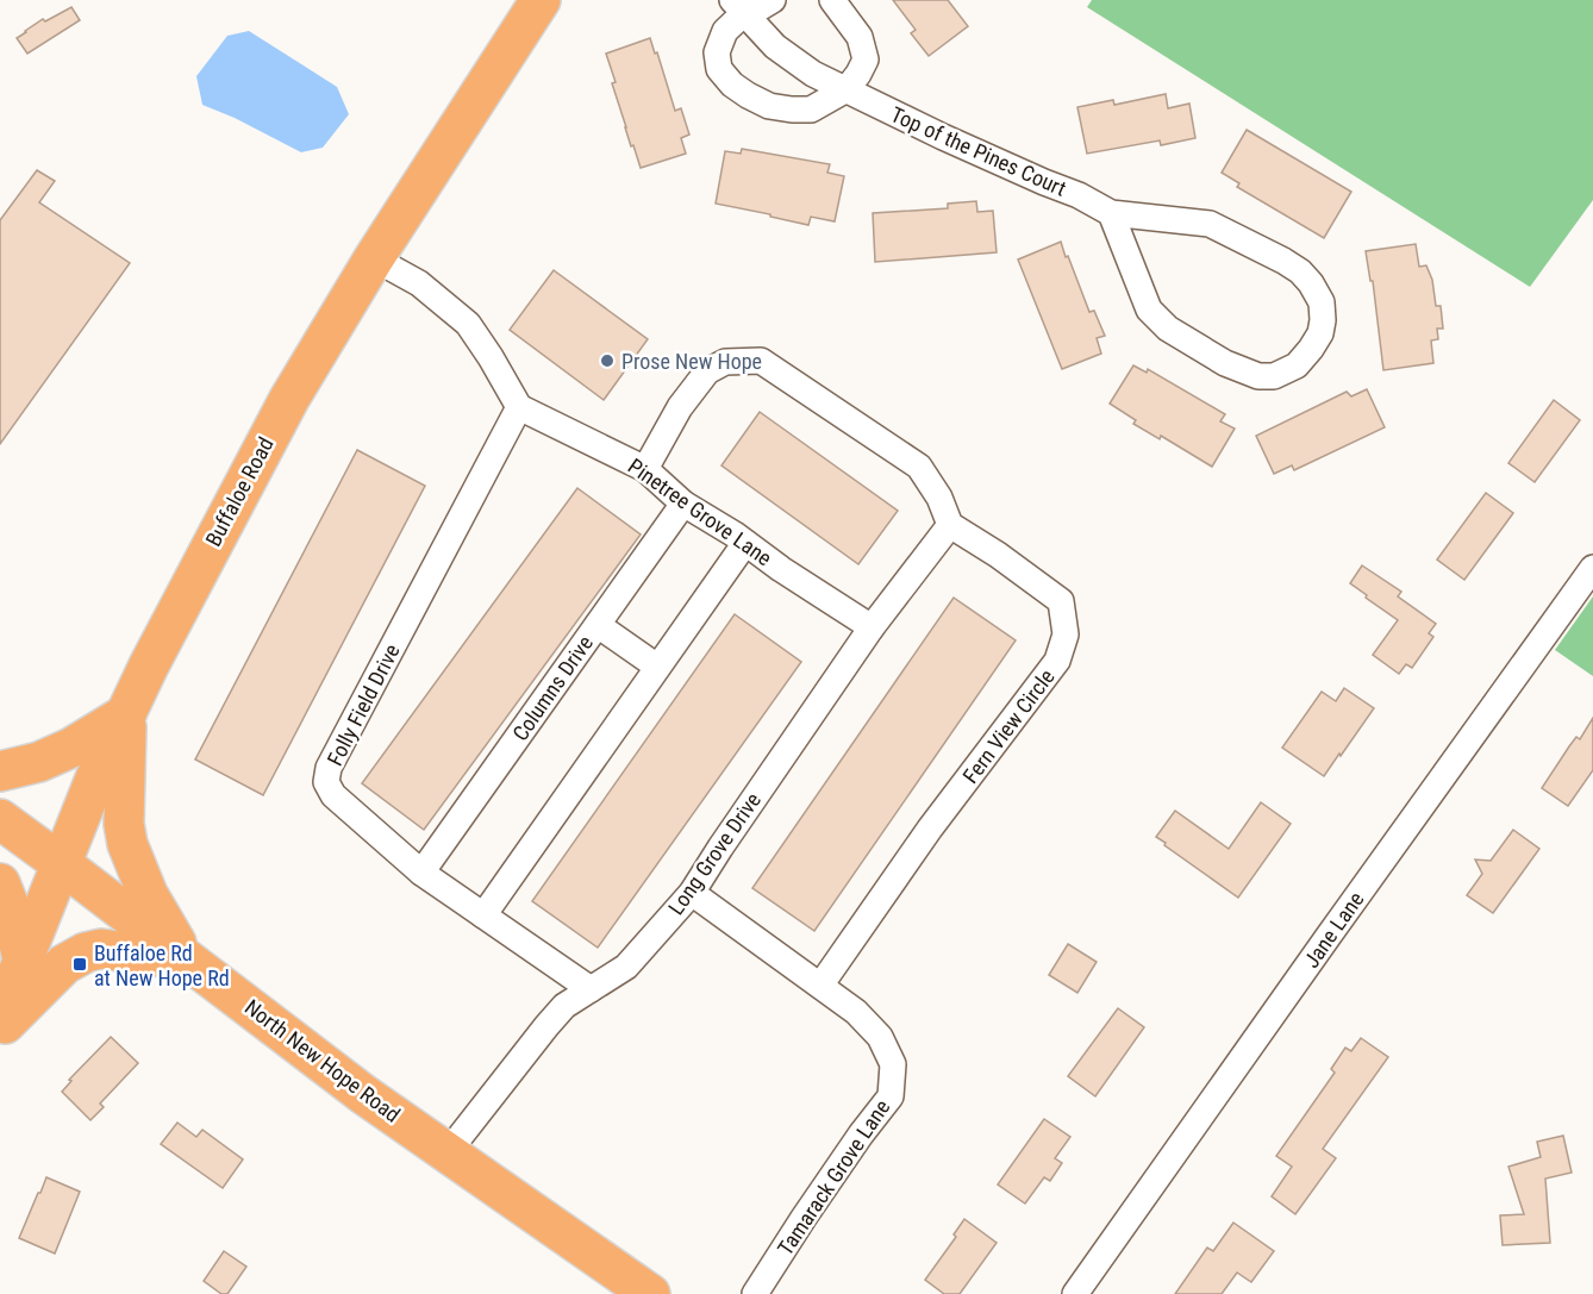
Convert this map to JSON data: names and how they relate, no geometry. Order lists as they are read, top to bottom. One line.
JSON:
{"streets":{"main road":["Buffaloe Road","North New Hope Road"],"street":["Top of the Pines Court","Pinetree Grove Lane","Columns Drive","Folly Field Drive","Fern View Circle","Long Grove Drive","Jane Lane","Tamarack Grove Lane"]},"crossings":[["Buffaloe Road","North New Hope Road"],["Pinetree Grove Lane","Columns Drive"],["Pinetree Grove Lane","Folly Field Drive"],["Pinetree Grove Lane","Long Grove Drive"],["Columns Drive","Folly Field Drive"],["Folly Field Drive","Long Grove Drive"],["Fern View Circle","Long Grove Drive"],["Fern View Circle","Tamarack Grove Lane"],["Long Grove Drive","North New Hope Road"],["Long Grove Drive","Tamarack Grove Lane"]],"places":{"other":["Prose New Hope"],"transit":["Buffaloe Rd at New Hope Rd"]}}
